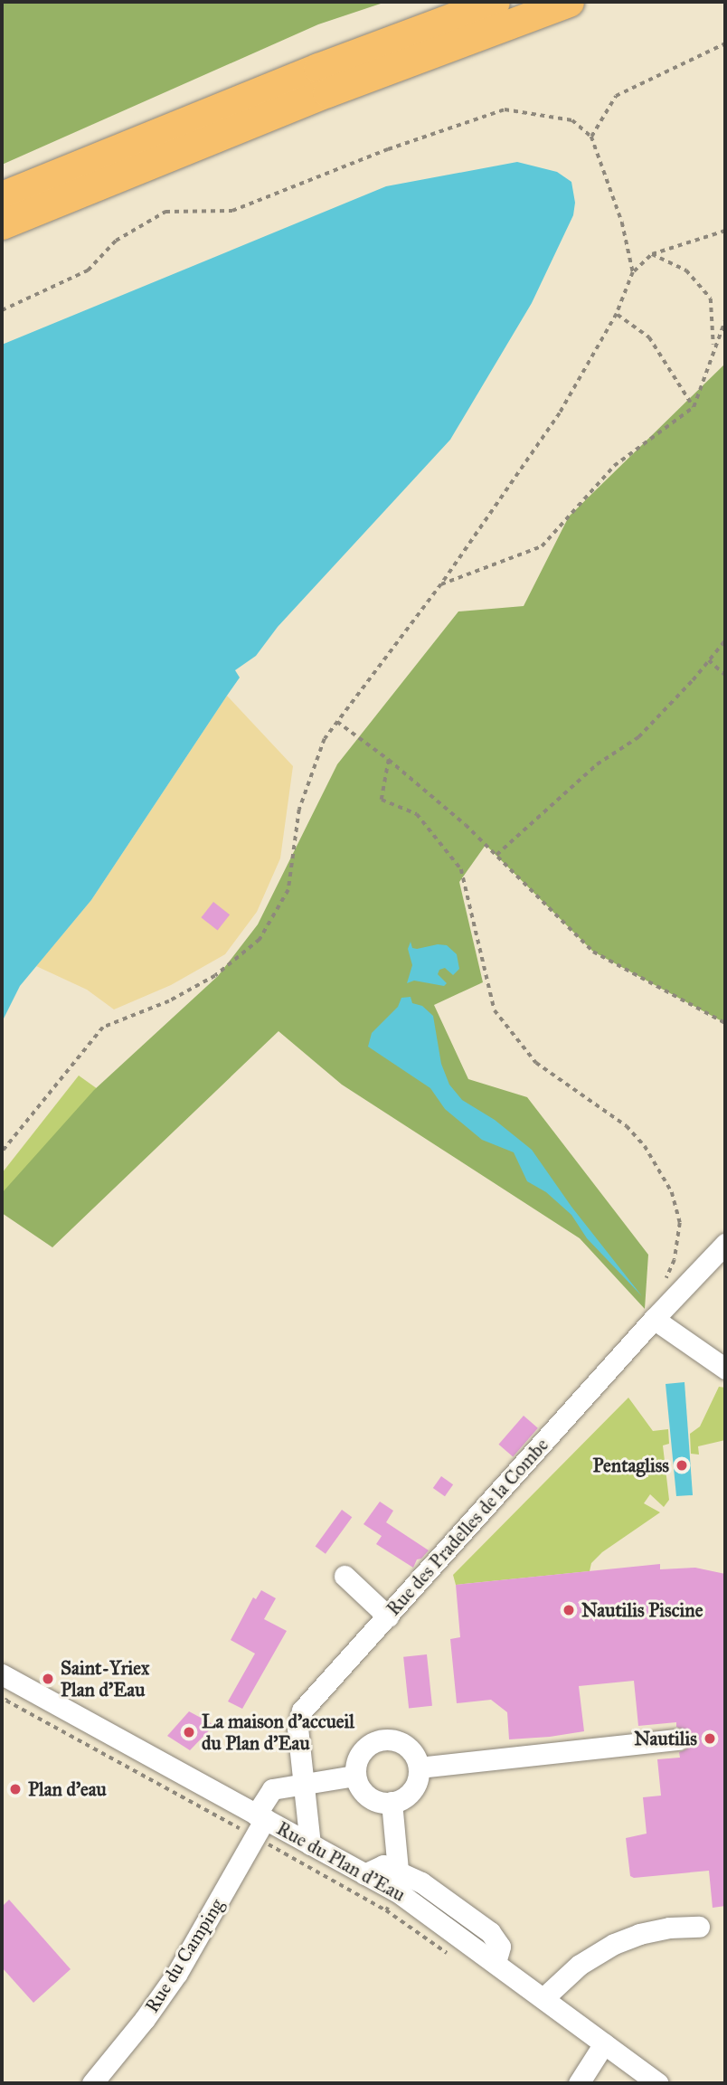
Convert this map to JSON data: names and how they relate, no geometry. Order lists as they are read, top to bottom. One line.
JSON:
{"streets":{"street":["Rue des Pradelles de la Combe","Rue du Plan d'Eau","Rue du Camping"]},"crossings":[["Rue des Pradelles de la Combe","Rue du Plan d'Eau"],["Rue des Pradelles de la Combe","Rue du Camping"],["Rue du Plan d'Eau","Rue du Camping"]],"places":["Pentagliss","Nautilis Piscine","Saint-Yriex Plan d'Eau","La maison d’accueil du Plan d’Eau","Nautilis","Plan d'eau"]}
